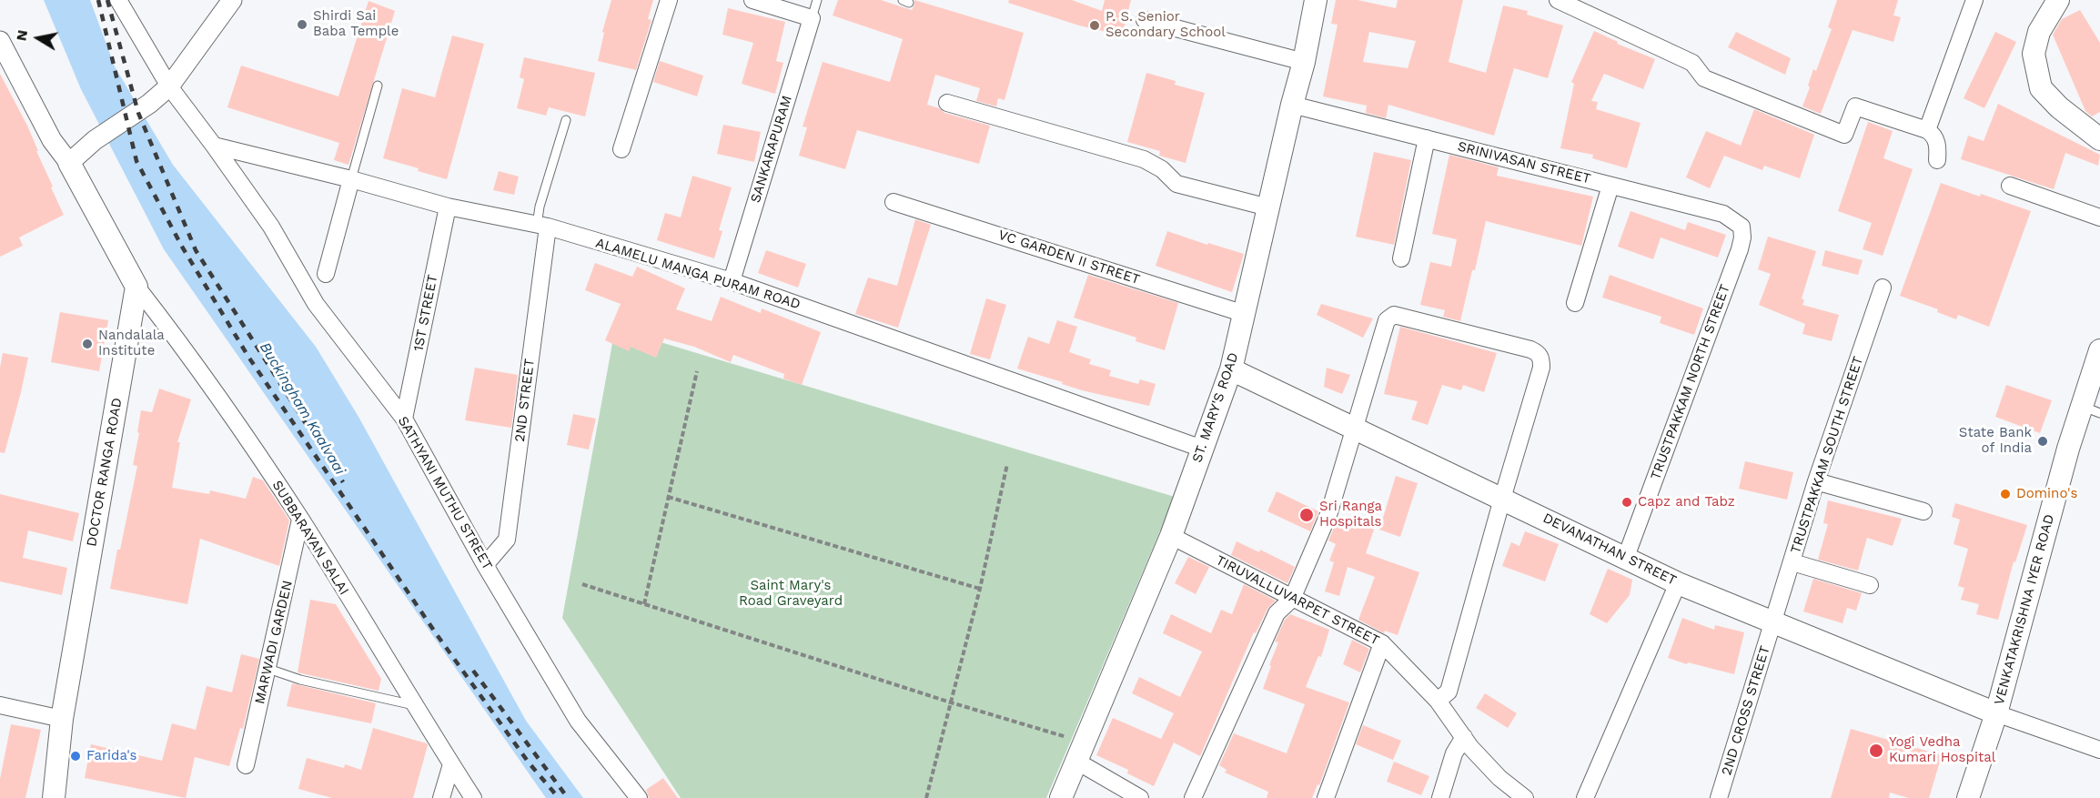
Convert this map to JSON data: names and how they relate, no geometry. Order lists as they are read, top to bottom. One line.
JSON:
{"streets":{"main road":["ST. MARY'S ROAD","DOCTOR RANGA ROAD","DEVANATHAN STREET","VENKATAKRISHNA IYER ROAD"],"street":["SANKARAPURAM","SRINIVASAN STREET","VC GARDEN II STREET","ALAMELU MANGA PURAM ROAD","1ST STREET","TRUSTPAKKAM NORTH STREET","2ND STREET","TRUSTPAKKAM SOUTH STREET","SATHYANI MUTHU STREET","SUBBARAYAN SALAI","TIRUVALLUVARPET STREET","MARWADI GARDEN","2ND CROSS STREET"]},"crossings":[["SANKARAPURAM","ALAMELU MANGA PURAM ROAD"],["SRINIVASAN STREET","TRUSTPAKKAM NORTH STREET"],["SRINIVASAN STREET","ST. MARY'S ROAD"],["VC GARDEN II STREET","ST. MARY'S ROAD"],["ALAMELU MANGA PURAM ROAD","1ST STREET"],["ALAMELU MANGA PURAM ROAD","2ND STREET"],["ALAMELU MANGA PURAM ROAD","ST. MARY'S ROAD"],["ALAMELU MANGA PURAM ROAD","SATHYANI MUTHU STREET"],["1ST STREET","SATHYANI MUTHU STREET"],["TRUSTPAKKAM NORTH STREET","DEVANATHAN STREET"],["2ND STREET","SATHYANI MUTHU STREET"],["ST. MARY'S ROAD","DEVANATHAN STREET"],["ST. MARY'S ROAD","TIRUVALLUVARPET STREET"],["TRUSTPAKKAM SOUTH STREET","DEVANATHAN STREET"],["TRUSTPAKKAM SOUTH STREET","2ND CROSS STREET"],["DOCTOR RANGA ROAD","SUBBARAYAN SALAI"],["SUBBARAYAN SALAI","MARWADI GARDEN"],["DEVANATHAN STREET","VENKATAKRISHNA IYER ROAD"],["DEVANATHAN STREET","2ND CROSS STREET"]],"water":["Buckingham Kaalvaai"],"parks":["Saint Mary's Road Graveyard"],"places":["Shirdi Sai Baba Temple","P. S. Senior Secondary School","Nandalala Institute","State Bank of India","Domino's","Capz and Tabz","Sri Ranga Hospitals","Yogi Vedha Kumari Hospital","Farida's"],"north":"left"}
